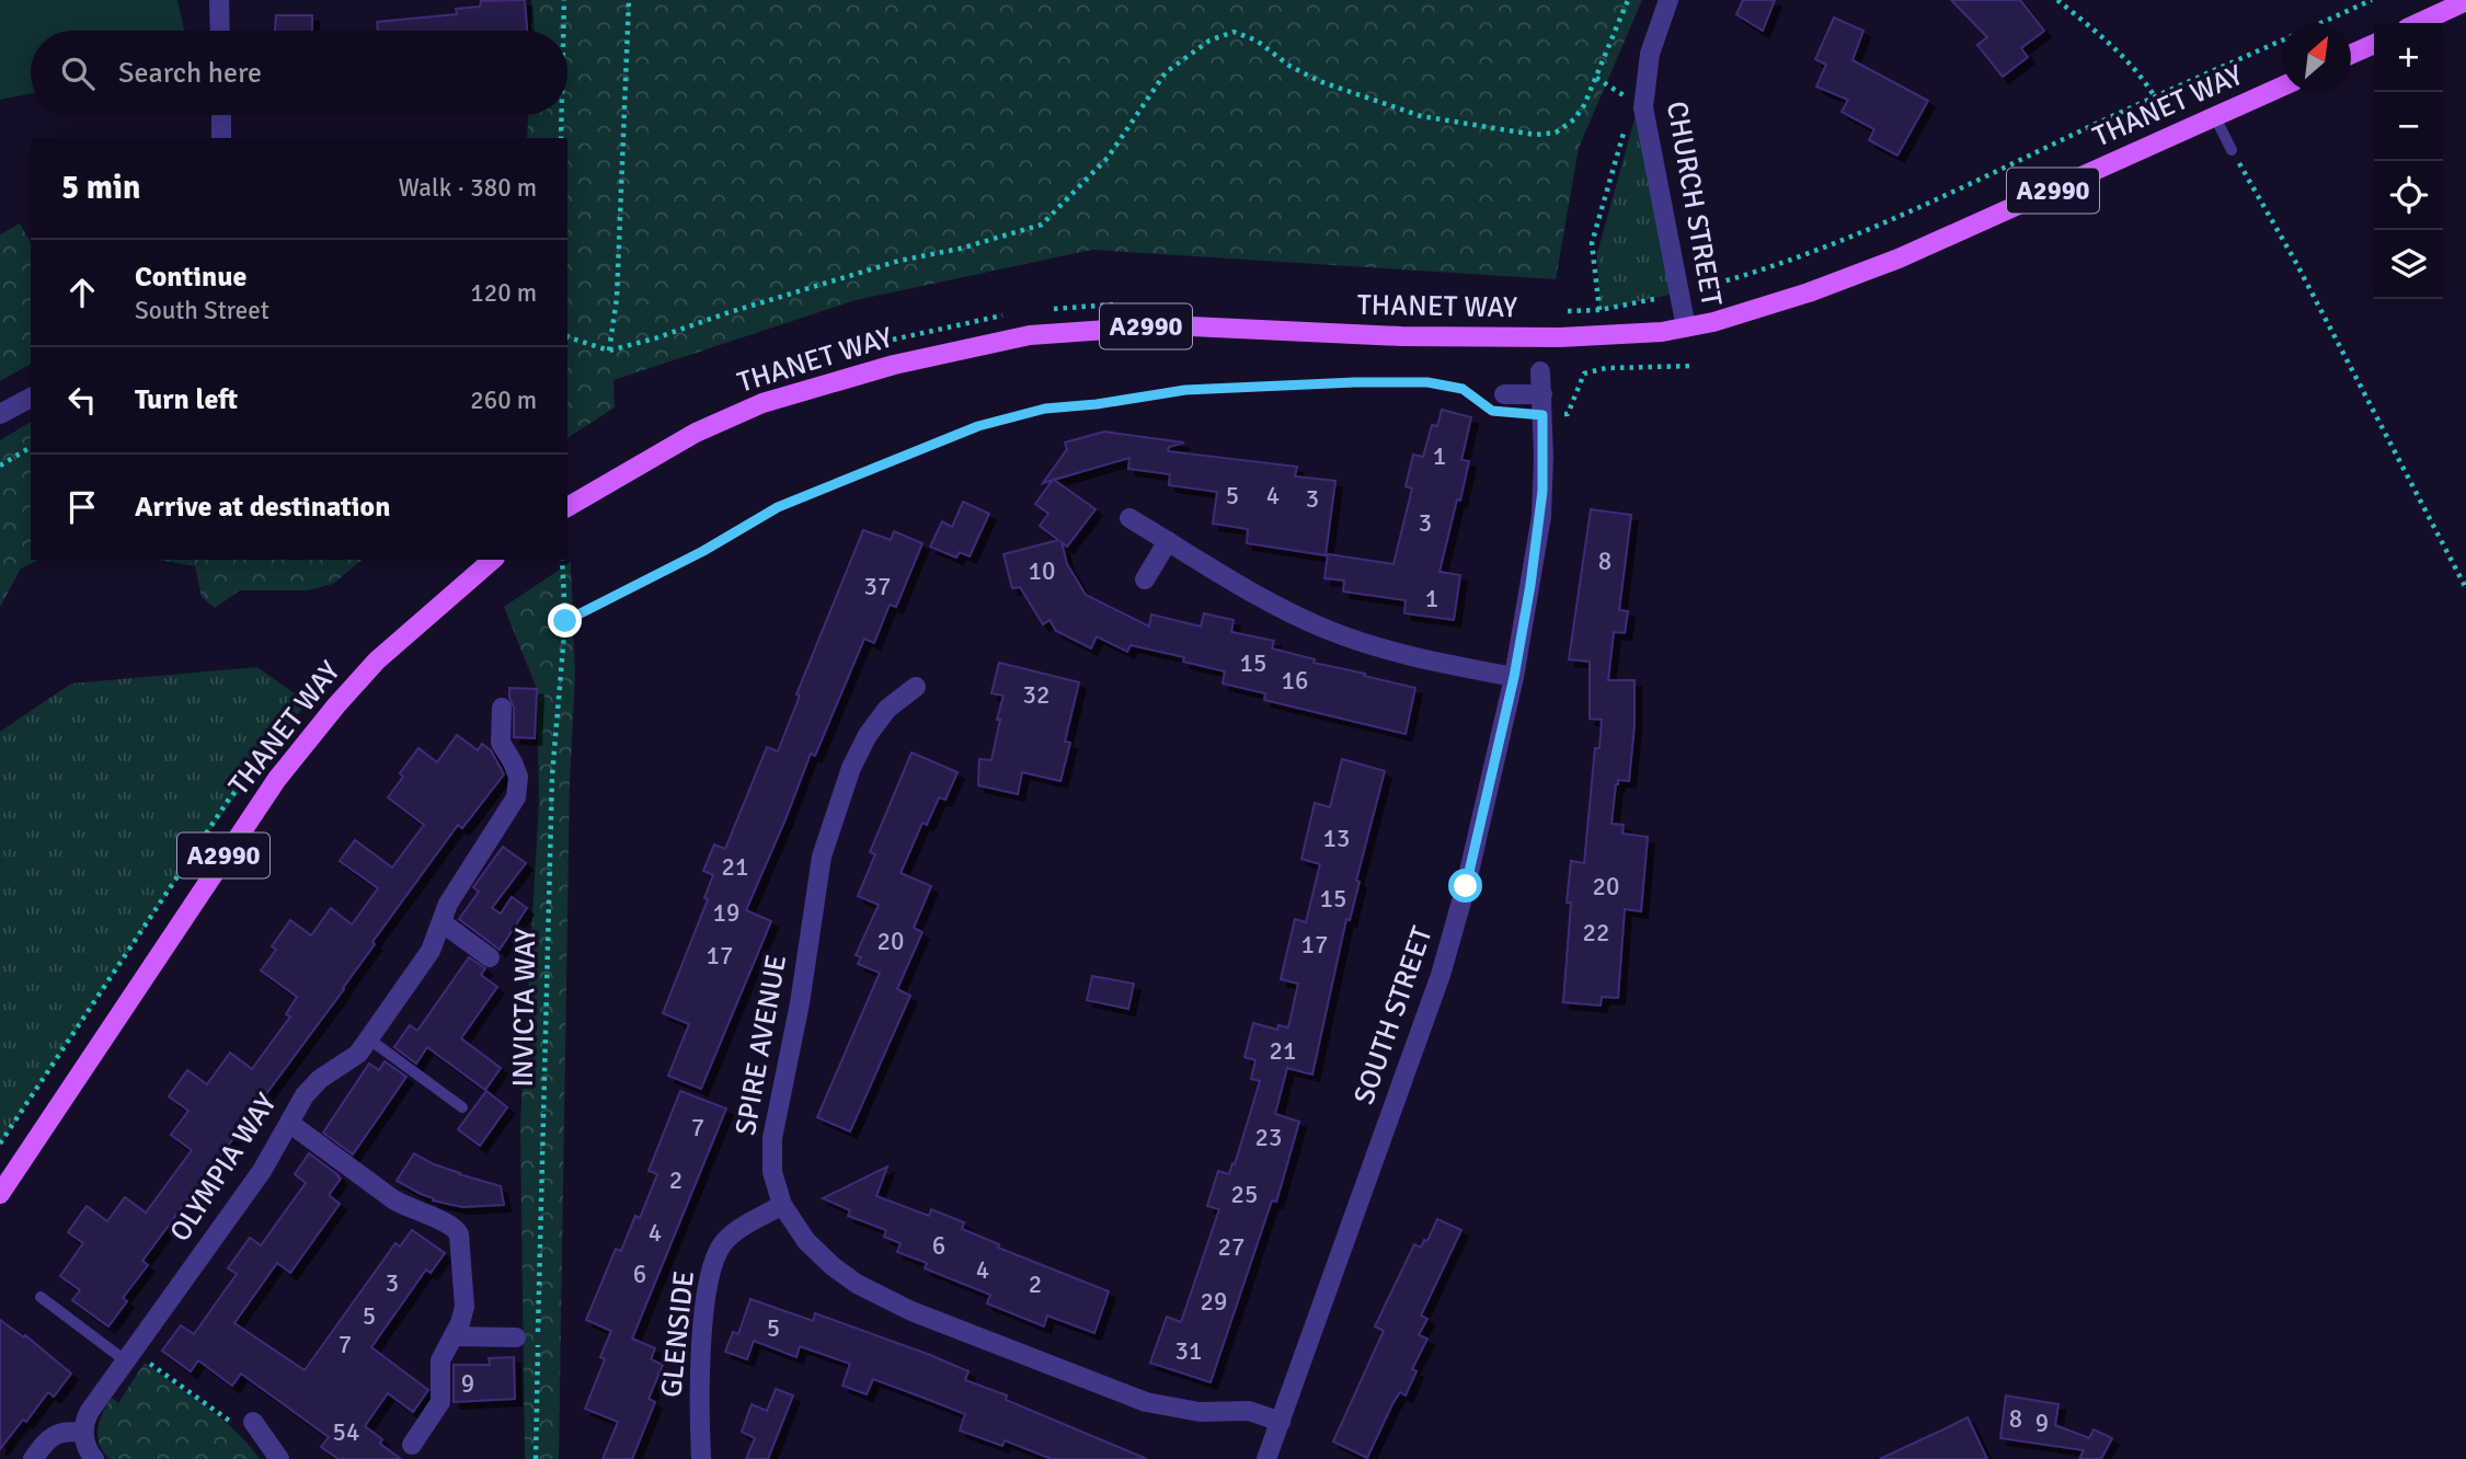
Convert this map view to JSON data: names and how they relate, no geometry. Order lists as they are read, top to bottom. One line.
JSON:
{"streets":{"main road":["THANET WAY","A2990"],"street":["CHURCH STREET","SOUTH STREET","SPIRE AVENUE","OLYMPIA WAY","GLENSIDE"],"path":["INVICTA WAY"]},"crossings":[["THANET WAY","CHURCH STREET"],["SOUTH STREET","SPIRE AVENUE"],["SPIRE AVENUE","GLENSIDE"]],"house_numbers":["1","5","4","3","3","8","10","37","1","15","16","32","13","21","20","15","19","22","20","17","17","21","7","23","2","25","4","6","27","4","6","3","2","29","5","5","7","31","9","8","9","54"],"north":"top right","page":{"map_buttons":["+","−"],"search":"Search here","heading":["5 min","Walk · 380 m"],"list":[["Continue","South Street","120 m"],["Turn left","260 m"],"Arrive at destination"]}}
